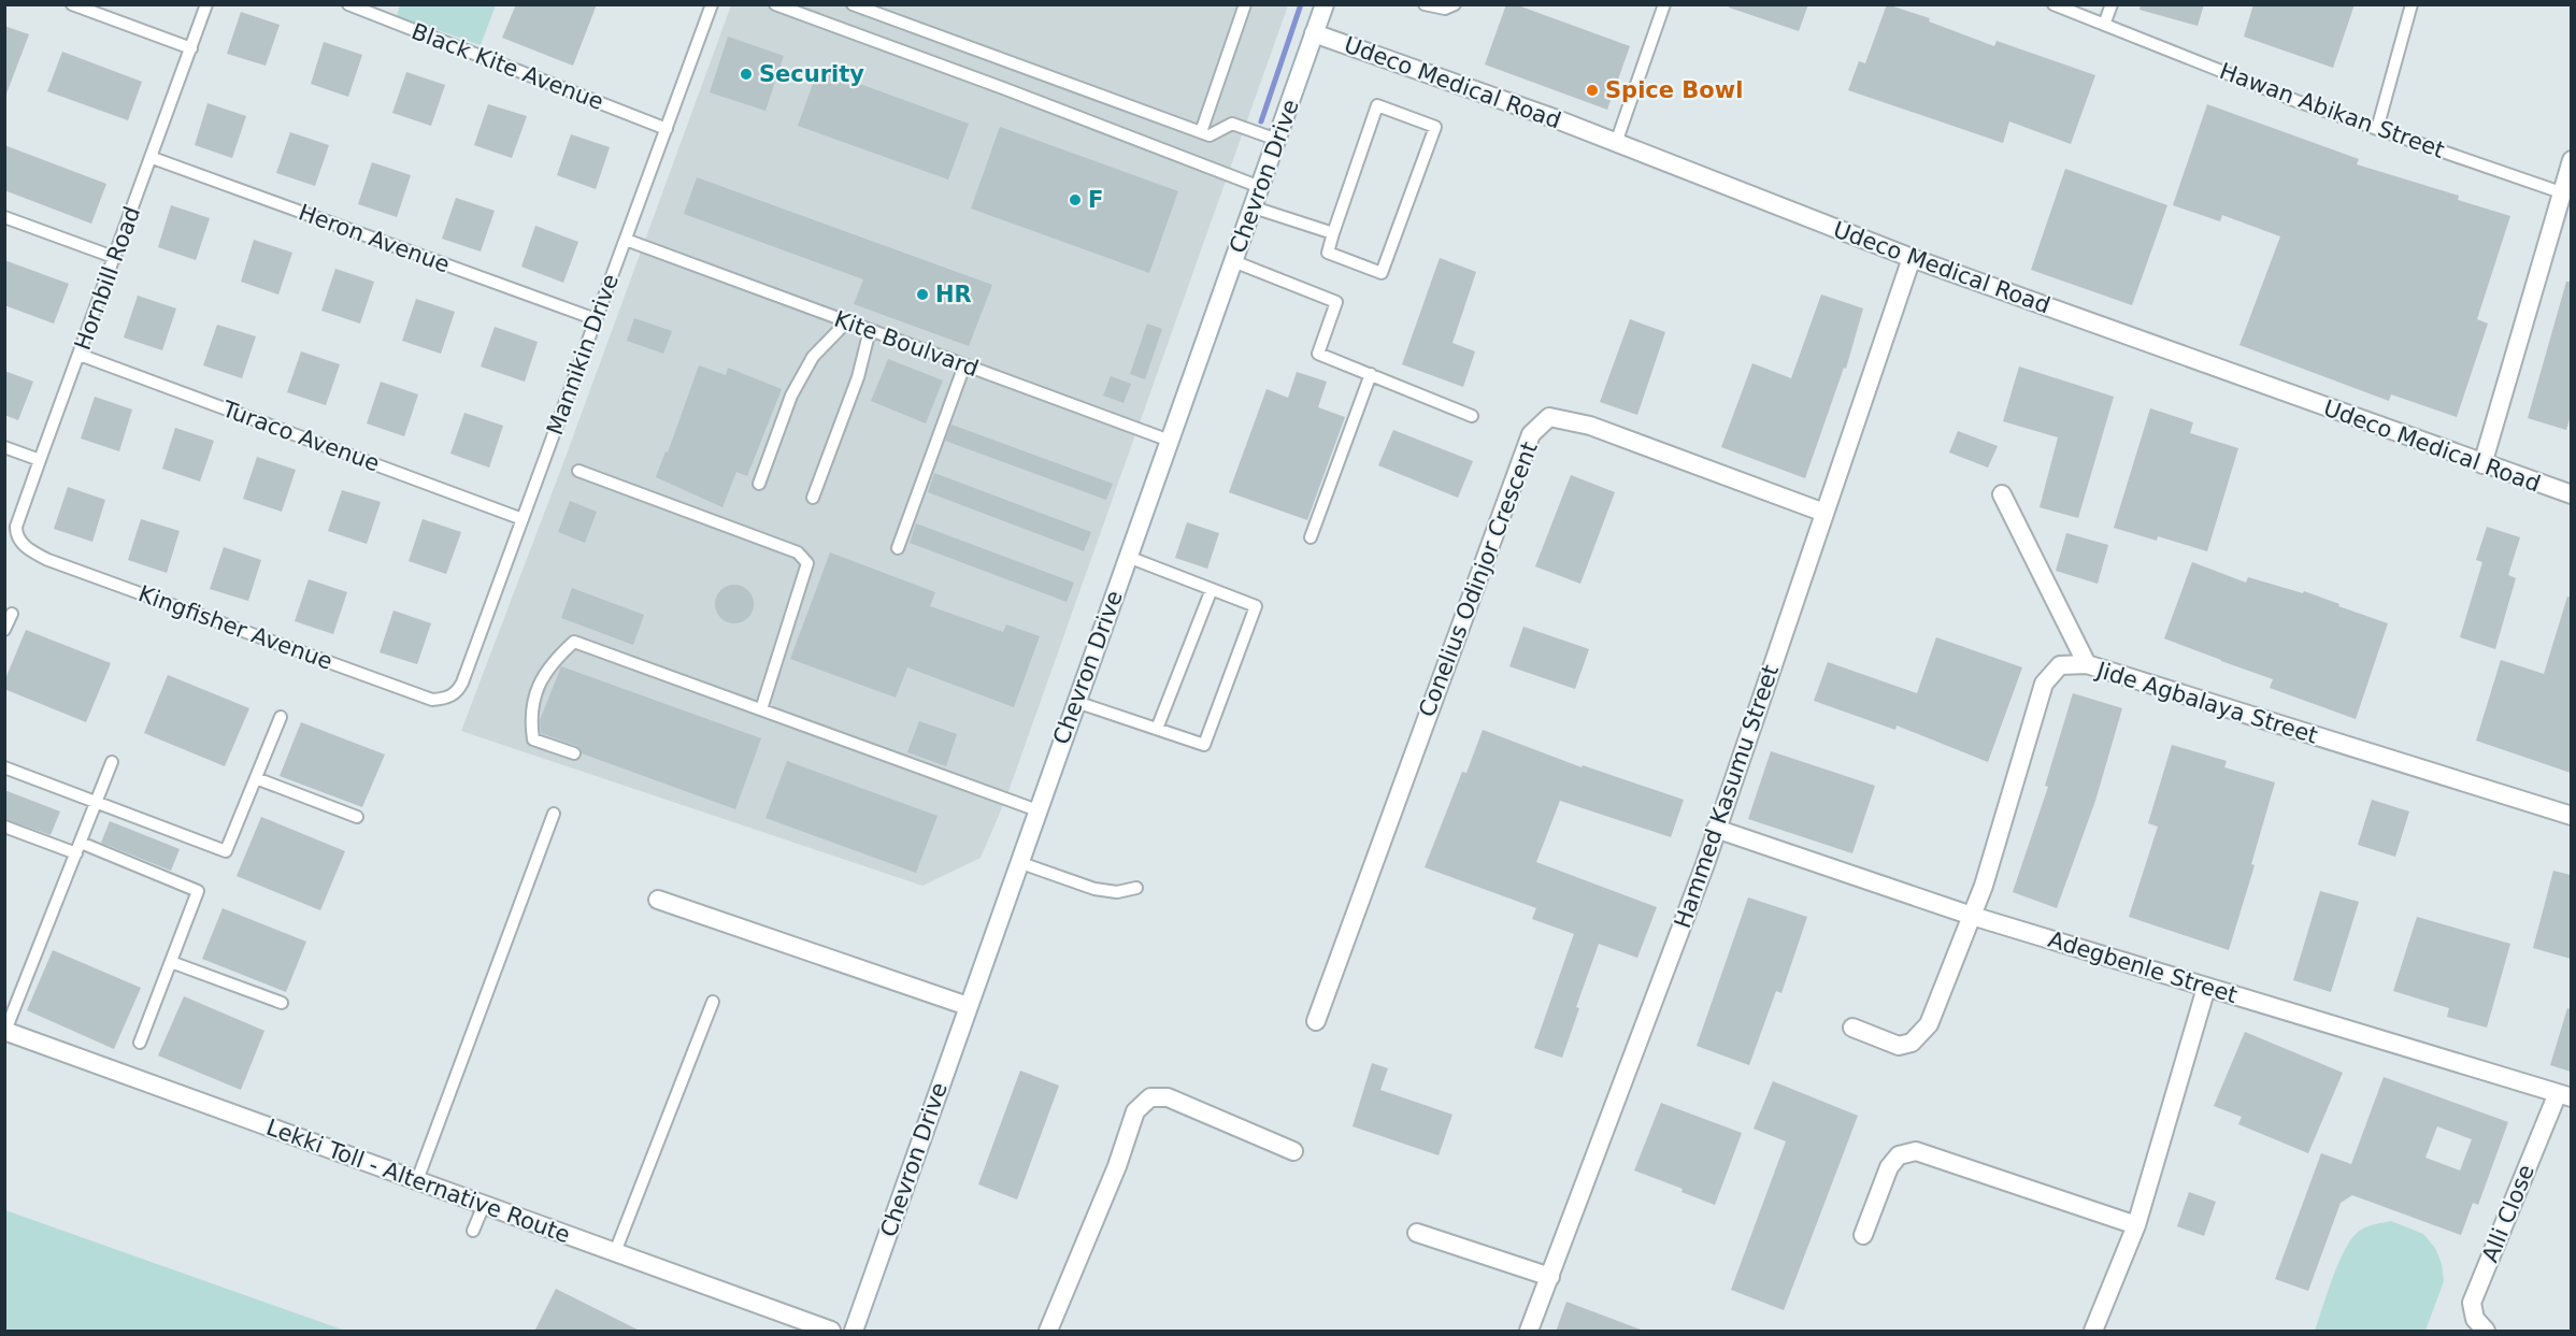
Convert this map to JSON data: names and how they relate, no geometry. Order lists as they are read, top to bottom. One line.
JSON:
{"streets":{"street":["Udeco Medical Road","Chevron Drive","Conelius Odinjor Crescent","Jide Agbalaya Street","Hammed Kasumu Street","Adegbenle Street","Lekki Toll - Alternative Route","Alli Close"],"lane":["Black Kite Avenue","Hawan Abikan Street","Heron Avenue","Hornbill Road","Kite Boulvard","Mannikin Drive","Turaco Avenue","Kingfisher Avenue"]},"crossings":[["Black Kite Avenue","Mannikin Drive"],["Udeco Medical Road","Chevron Drive"],["Udeco Medical Road","Hammed Kasumu Street"],["Chevron Drive","Kite Boulvard"],["Heron Avenue","Hornbill Road"],["Heron Avenue","Mannikin Drive"],["Hornbill Road","Turaco Avenue"],["Hornbill Road","Kingfisher Avenue"],["Kite Boulvard","Mannikin Drive"],["Mannikin Drive","Turaco Avenue"],["Mannikin Drive","Kingfisher Avenue"],["Conelius Odinjor Crescent","Hammed Kasumu Street"],["Jide Agbalaya Street","Adegbenle Street"],["Hammed Kasumu Street","Adegbenle Street"],["Adegbenle Street","Alli Close"]],"places":["Security","Spice Bowl","F","HR"]}
